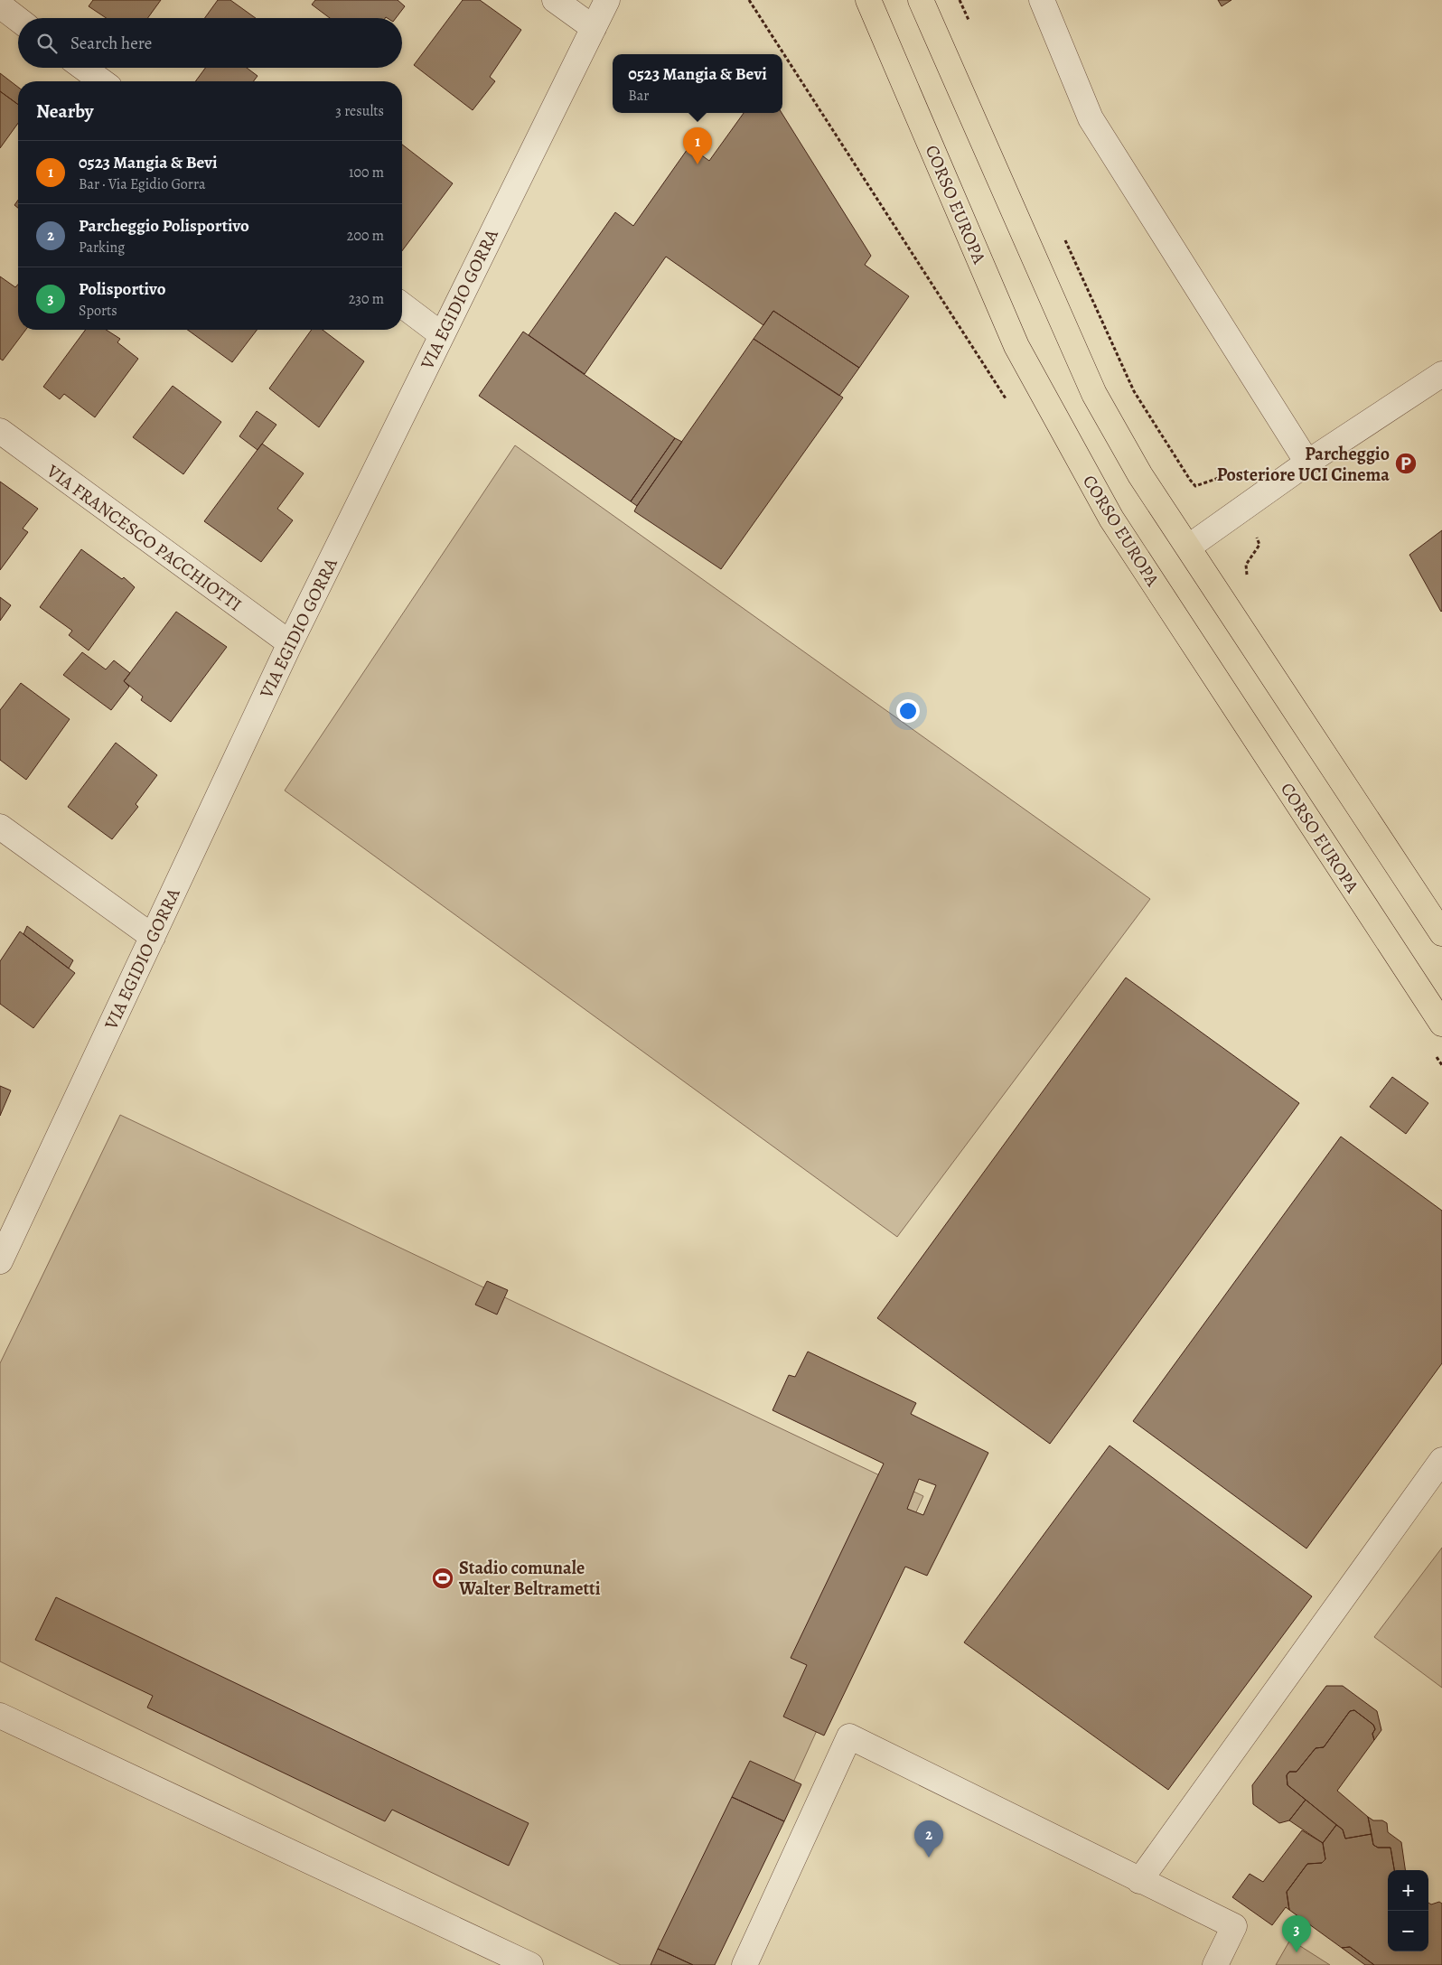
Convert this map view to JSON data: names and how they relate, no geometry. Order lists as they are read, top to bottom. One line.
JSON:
{"streets":{"main road":["CORSO EUROPA"],"street":["VIA EGIDIO GORRA","VIA FRANCESCO PACCHIOTTI"]},"crossings":[["VIA EGIDIO GORRA","VIA FRANCESCO PACCHIOTTI"]],"places":{"parking":["Parcheggio Posteriore UCI Cinema"],"sports":["Stadio comunale Walter Beltrametti"]},"page":{"search":"Search here","popup":["0523 Mangia & Bevi","Bar"],"heading":["Nearby","3 results"],"pins":["1","2","3"],"list":[{"mark":"1","name":"0523 Mangia & Bevi","note":"Bar · Via Egidio Gorra","value":"100 m"},{"mark":"2","name":"Parcheggio Polisportivo","note":"Parking","value":"200 m"},{"mark":"3","name":"Polisportivo","note":"Sports","value":"230 m"}],"map_buttons":["+","−"]}}
